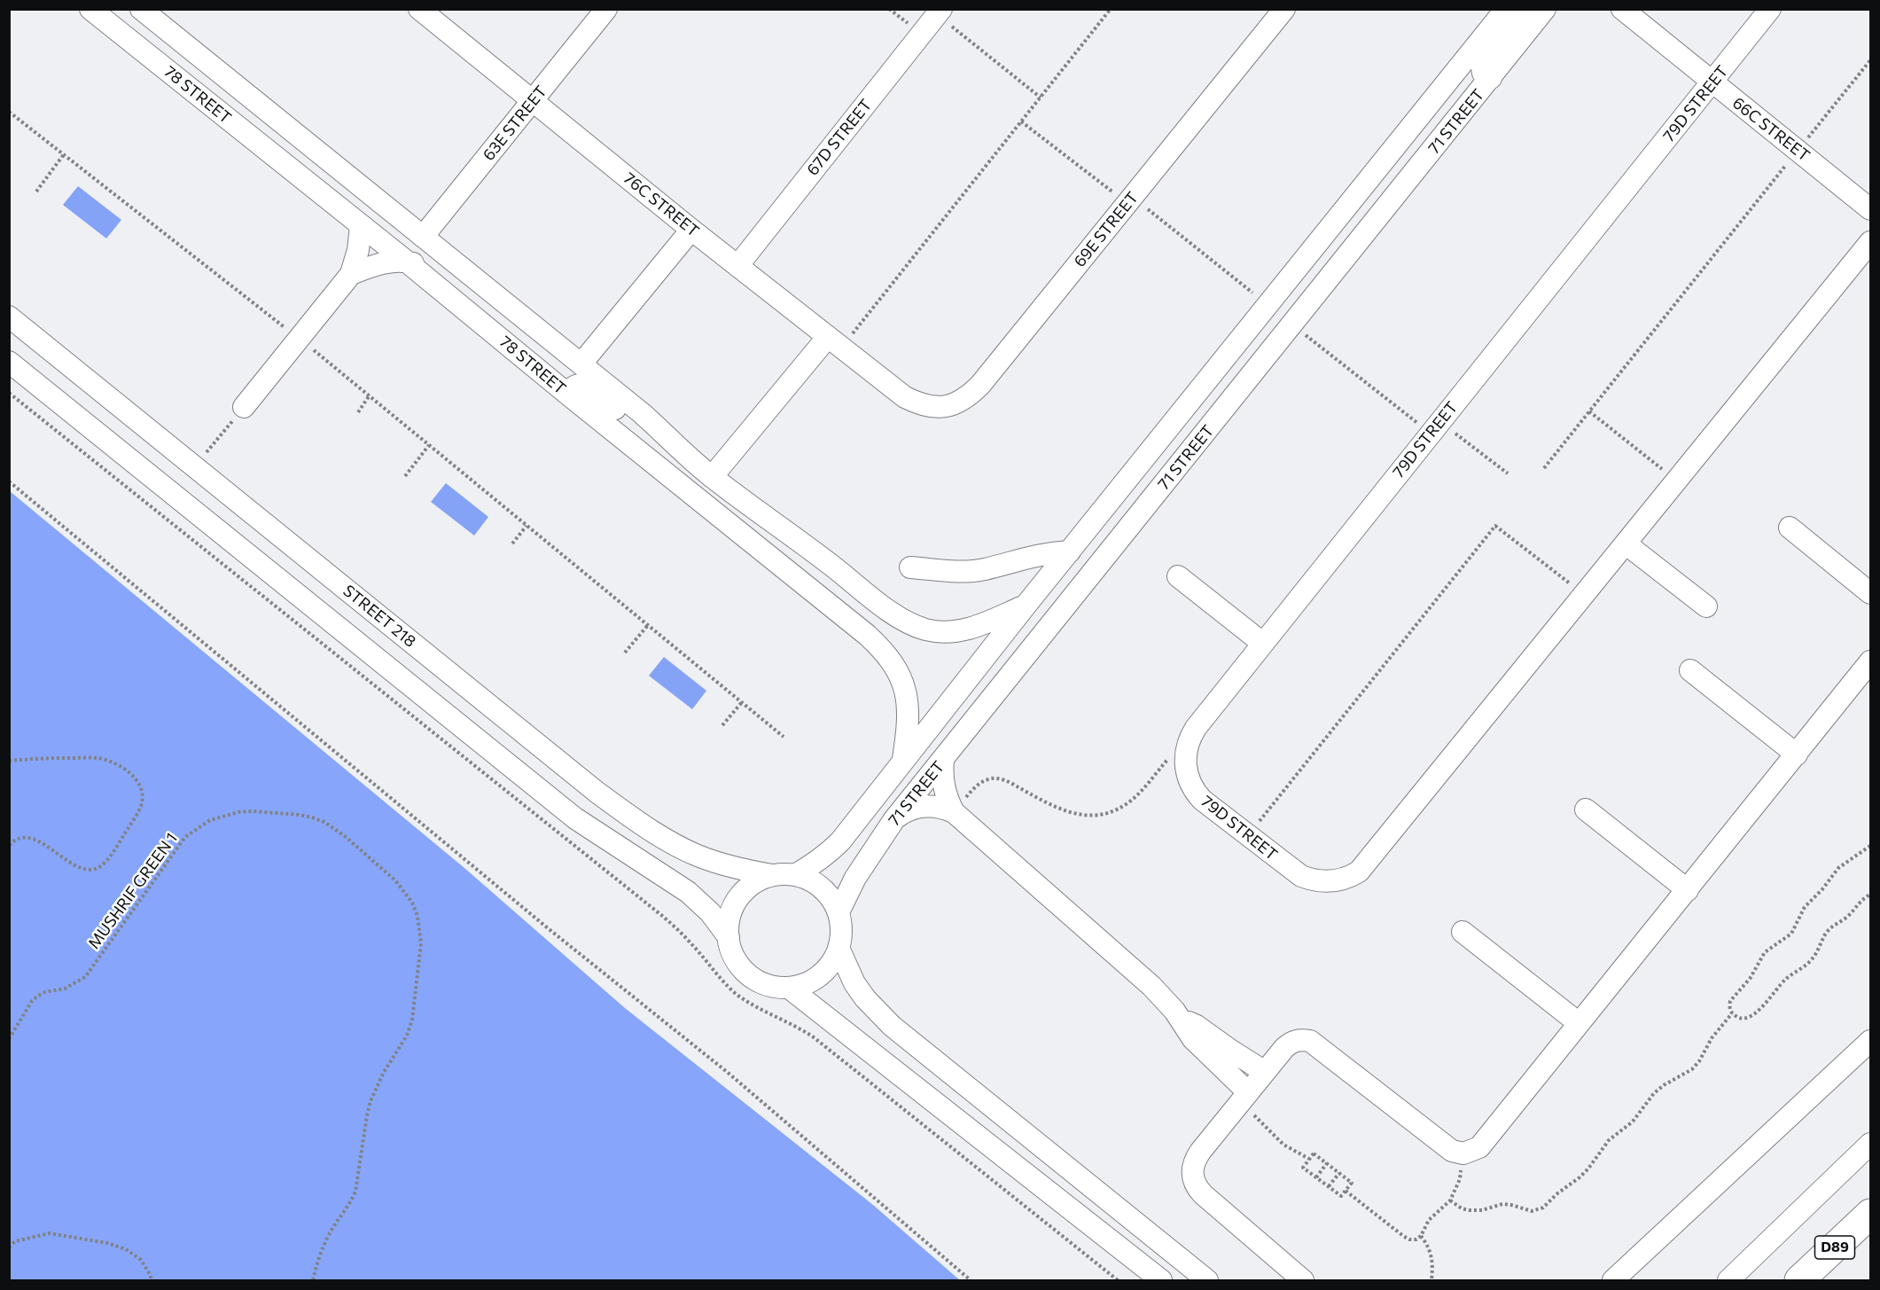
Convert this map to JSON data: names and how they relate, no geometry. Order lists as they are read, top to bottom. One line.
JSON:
{"streets":{"highway":["D89"],"street":["78 STREET","79D STREET","71 STREET","63E STREET","66C STREET","67D STREET","76C STREET","69E STREET","STREET 218"],"path":["MUSHRIF GREEN 1"]},"crossings":[["78 STREET","71 STREET"],["78 STREET","63E STREET"],["79D STREET","66C STREET"],["71 STREET","STREET 218"],["63E STREET","76C STREET"],["67D STREET","76C STREET"],["76C STREET","69E STREET"]]}
